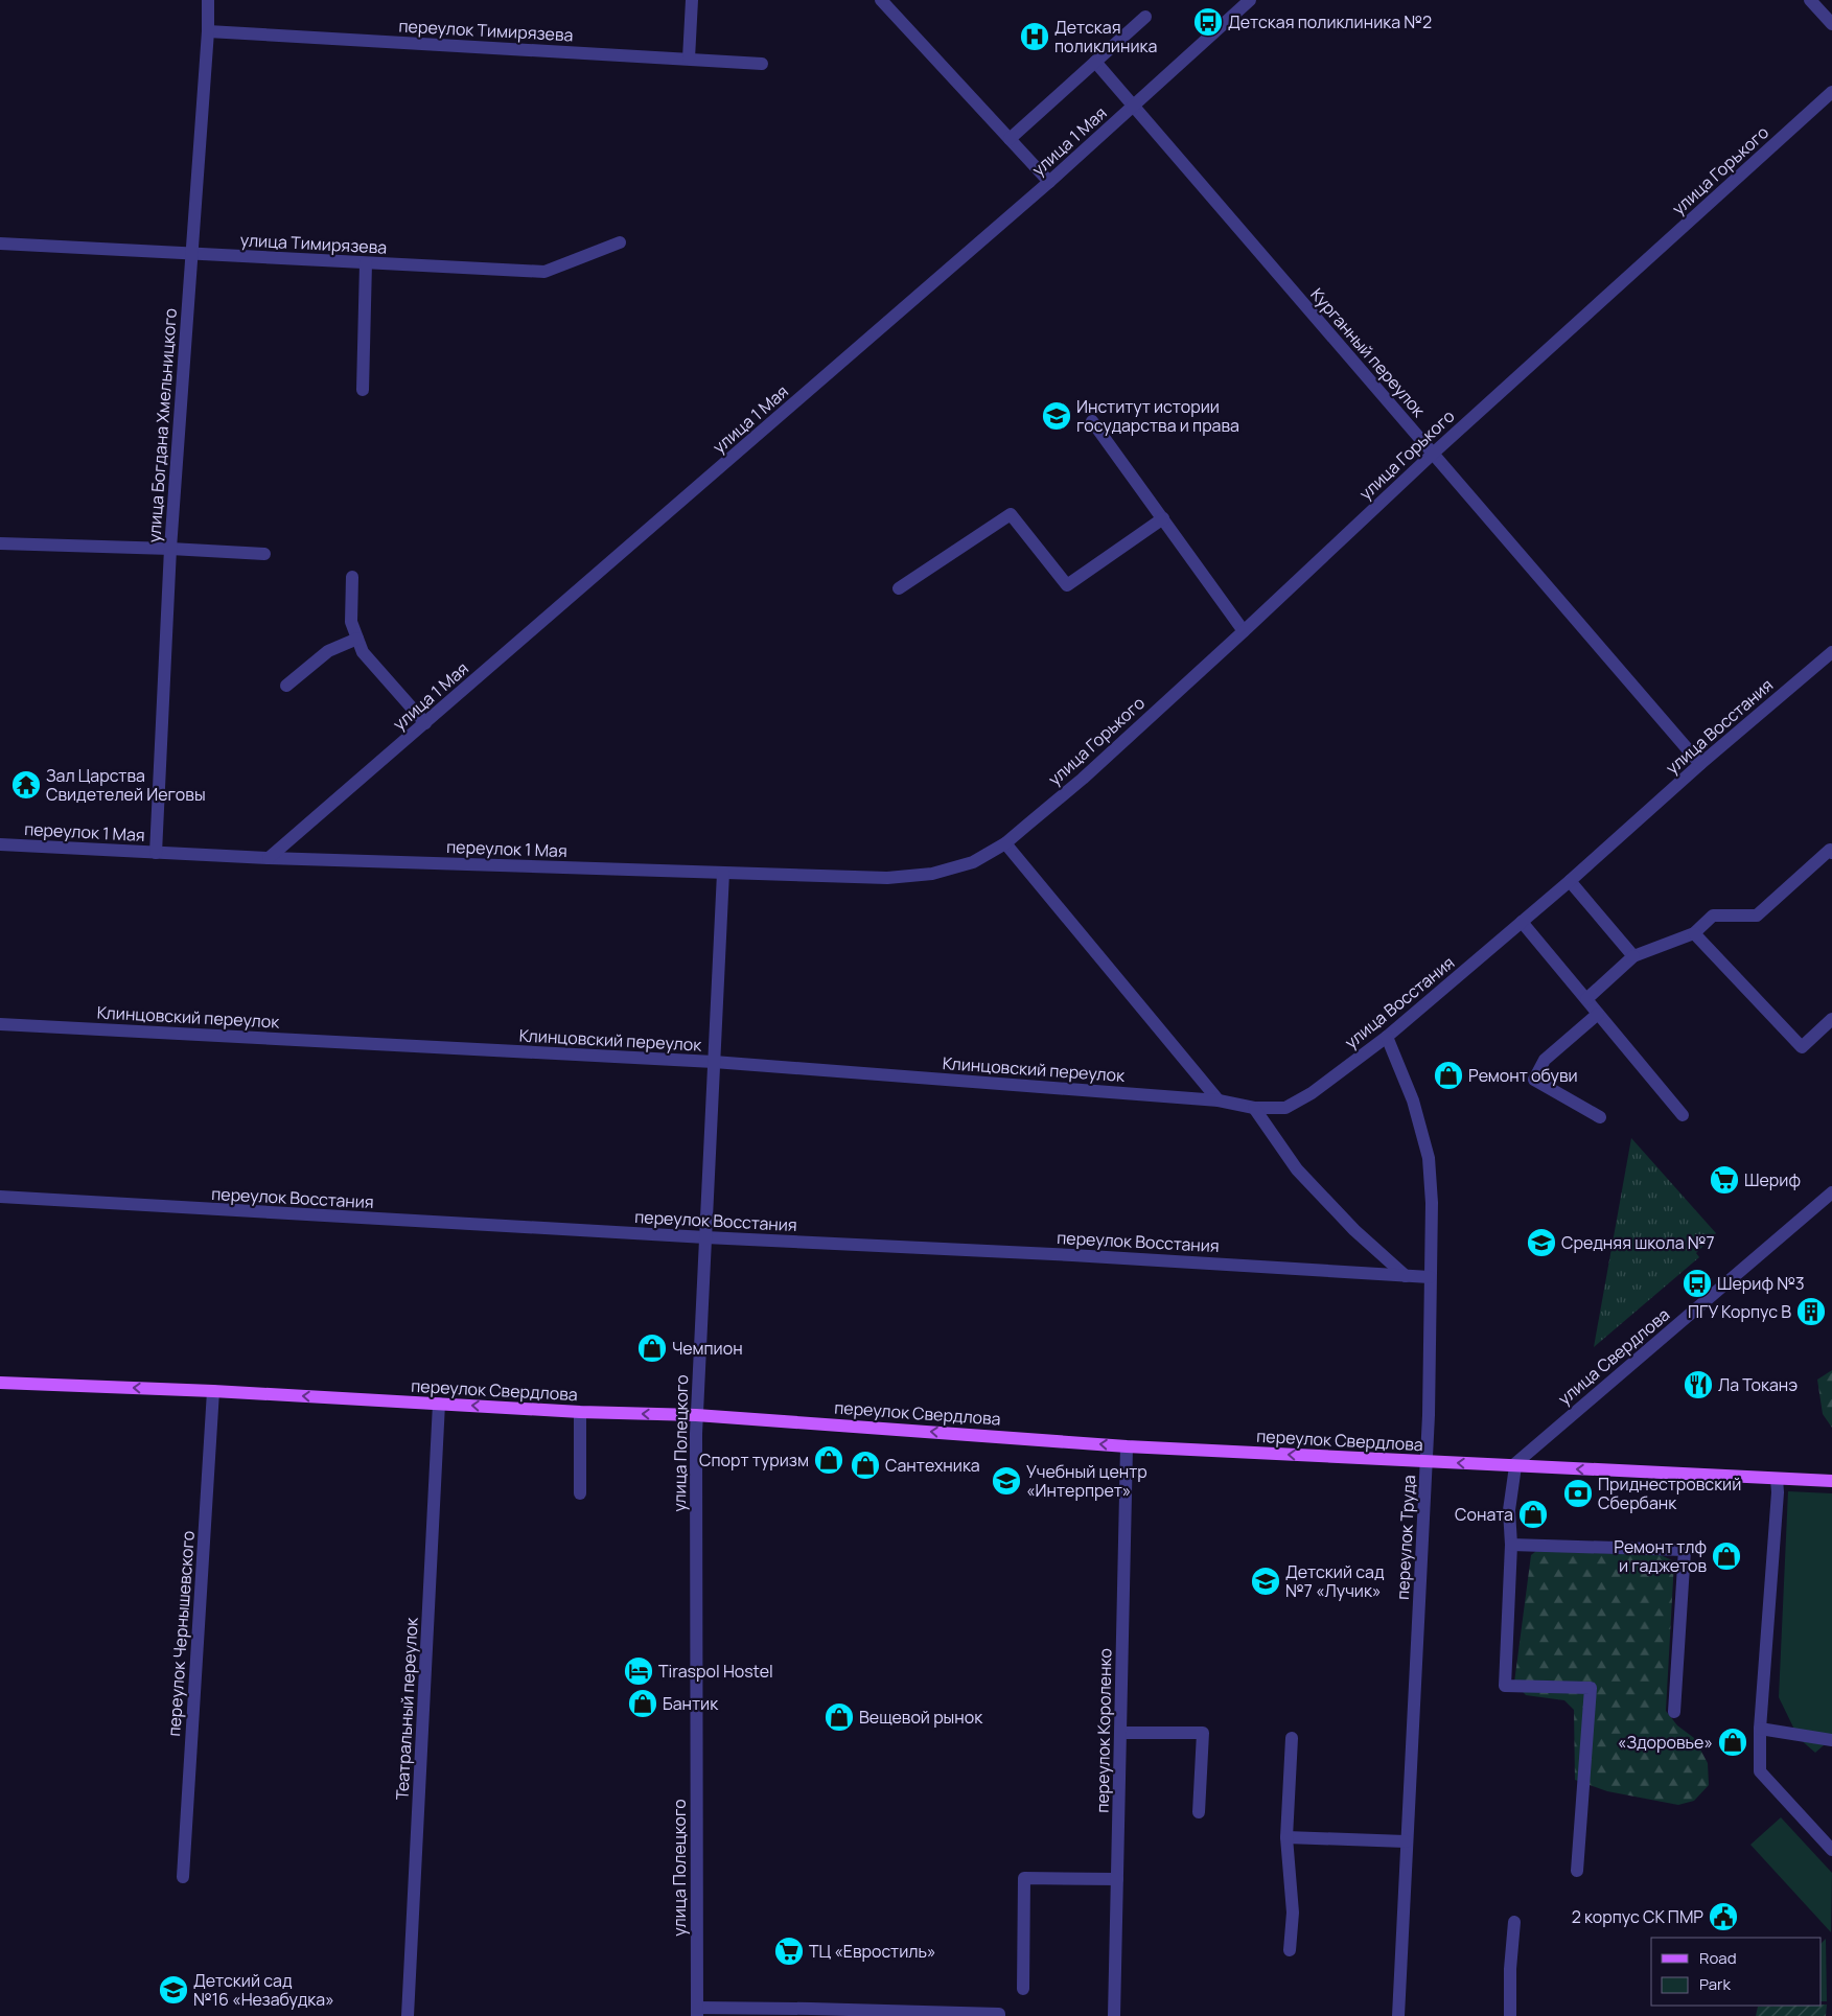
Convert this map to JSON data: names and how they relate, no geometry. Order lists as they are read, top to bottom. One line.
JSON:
{"streets":{"main road":["переулок Свердлова"],"street":["переулок Тимирязева","улица 1 Мая","улица Горького","улица Тимирязева","Курганный переулок","улица Богдана Хмельницкого","улица Восстания","переулок 1 Мая","Клинцовский переулок","переулок Восстания","улица Свердлова","улица Полецкого","переулок Труда","переулок Чернышевского","Театральный переулок","переулок Короленко"]},"crossings":[["переулок Тимирязева","улица Богдана Хмельницкого"],["улица 1 Мая","Курганный переулок"],["улица 1 Мая","переулок 1 Мая"],["улица Горького","Курганный переулок"],["улица Горького","переулок 1 Мая"],["улица Тимирязева","улица Богдана Хмельницкого"],["Курганный переулок","улица Восстания"],["улица Богдана Хмельницкого","переулок 1 Мая"],["улица Восстания","Клинцовский переулок"],["улица Восстания","переулок Труда"],["переулок 1 Мая","улица Полецкого"],["Клинцовский переулок","улица Полецкого"],["переулок Восстания","улица Полецкого"],["переулок Восстания","переулок Труда"],["улица Свердлова","переулок Свердлова"],["переулок Свердлова","улица Полецкого"],["переулок Свердлова","переулок Труда"],["переулок Свердлова","переулок Чернышевского"],["переулок Свердлова","Театральный переулок"],["переулок Свердлова","переулок Короленко"]],"one_way":["переулок Свердлова"],"places":{"bus stop":["Детская поликлиника №2","Шериф №3"],"hospital":["Детская поликлиника"],"school or university":["Институт истории государства и права","Средняя школа №7","Учебный центр «Интерпрет»","Детский сад №7 «Лучик»","Детский сад №16 «Незабудка»"],"temple":["Зал Царства Свидетелей Иеговы"],"shop":["Ремонт обуви","Чемпион","Спорт туризм","Сантехника","Соната","Ремонт тлф и гаджетов","Бантик","Вещевой рынок","«Здоровье»"],"supermarket":["Шериф","ТЦ «Евростиль»"],"building":["ПГУ Корпус В"],"restaurant":["Ла Токанэ"],"bank":["Приднестровский Сбербанк"],"hotel":["Tiraspol Hostel"],"public building":["2 корпус СК ПМР"]},"legend":["Road","Park"]}
